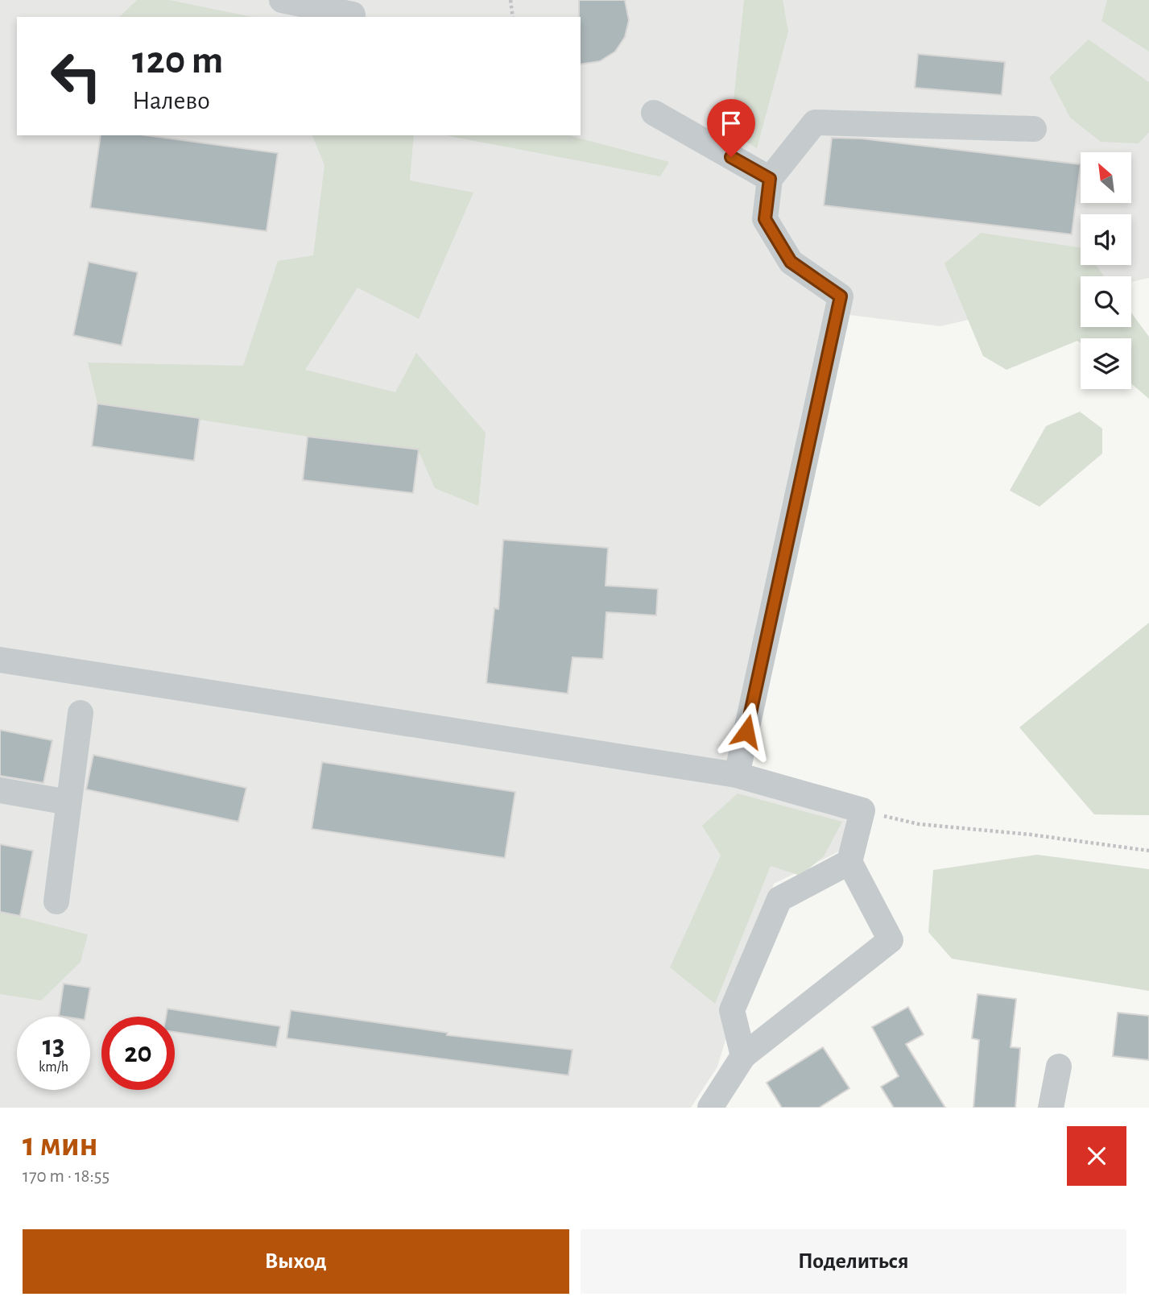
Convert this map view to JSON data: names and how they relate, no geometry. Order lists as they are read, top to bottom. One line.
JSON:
{"north":"top left","page":{"turn":["120 m","Налево"],"speed":"13 km/h","limit":"20","heading":["1 мин","170 m · 18:55"],"buttons":["Выход","Поделиться"]}}
